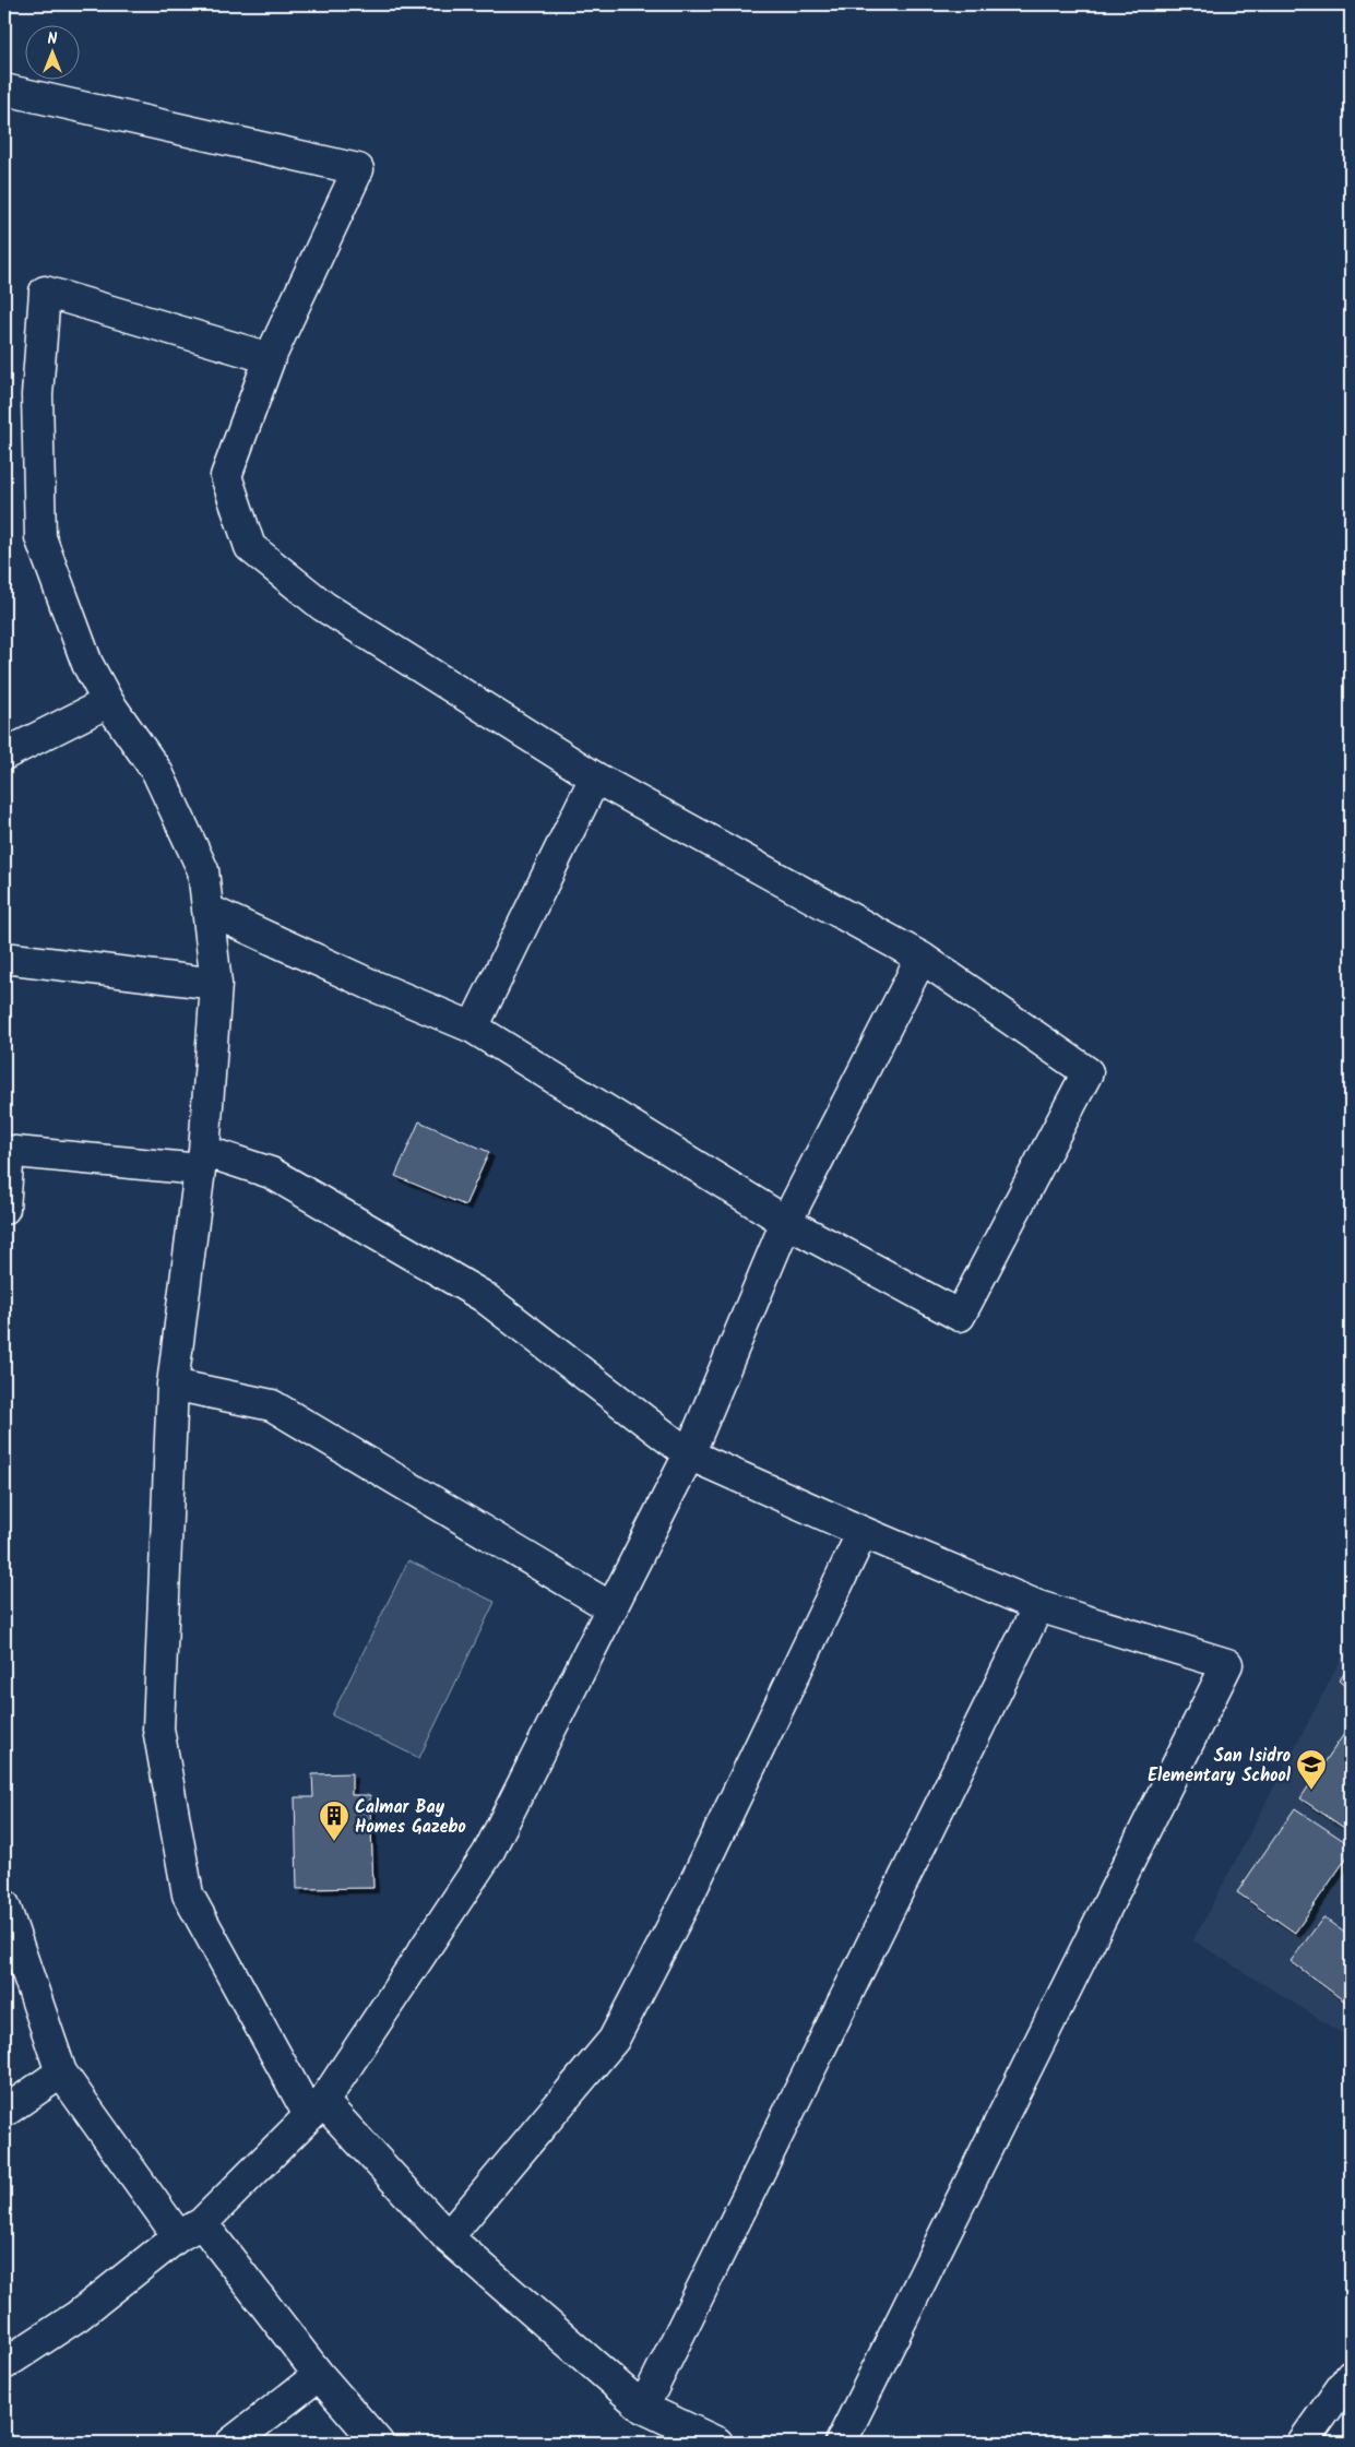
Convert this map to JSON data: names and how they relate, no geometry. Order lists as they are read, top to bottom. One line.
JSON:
{"places":{"school or university":["San Isidro Elementary School"],"building":["Calmar Bay Homes Gazebo"]},"north":"top"}
